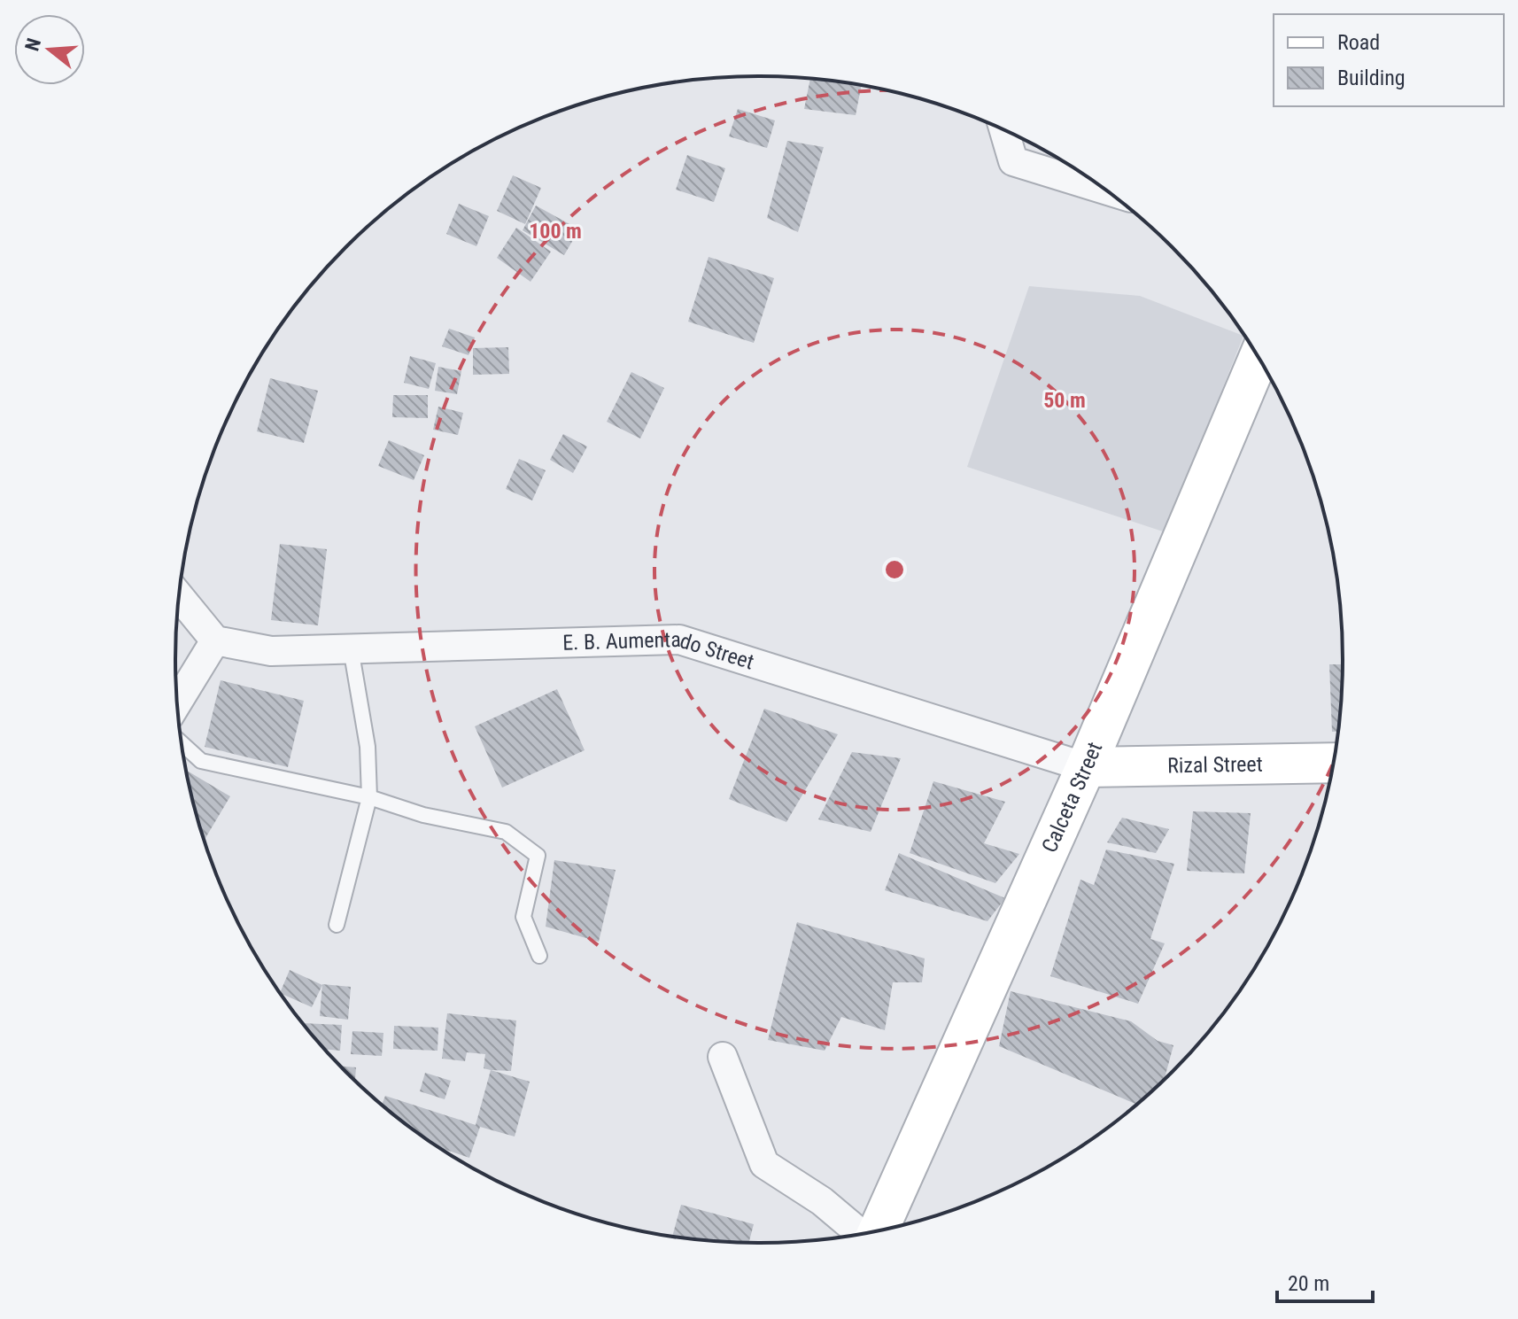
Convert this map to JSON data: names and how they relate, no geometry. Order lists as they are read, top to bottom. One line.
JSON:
{"streets":{"main road":["Rizal Street","Calceta Street"],"street":["E. B. Aumentado Street"]},"crossings":[["E. B. Aumentado Street","Rizal Street"],["E. B. Aumentado Street","Calceta Street"],["Rizal Street","Calceta Street"]],"legend":["Road","Building"],"scale_bar":"20 m","north":"left","rings":["100 m","50 m"]}
